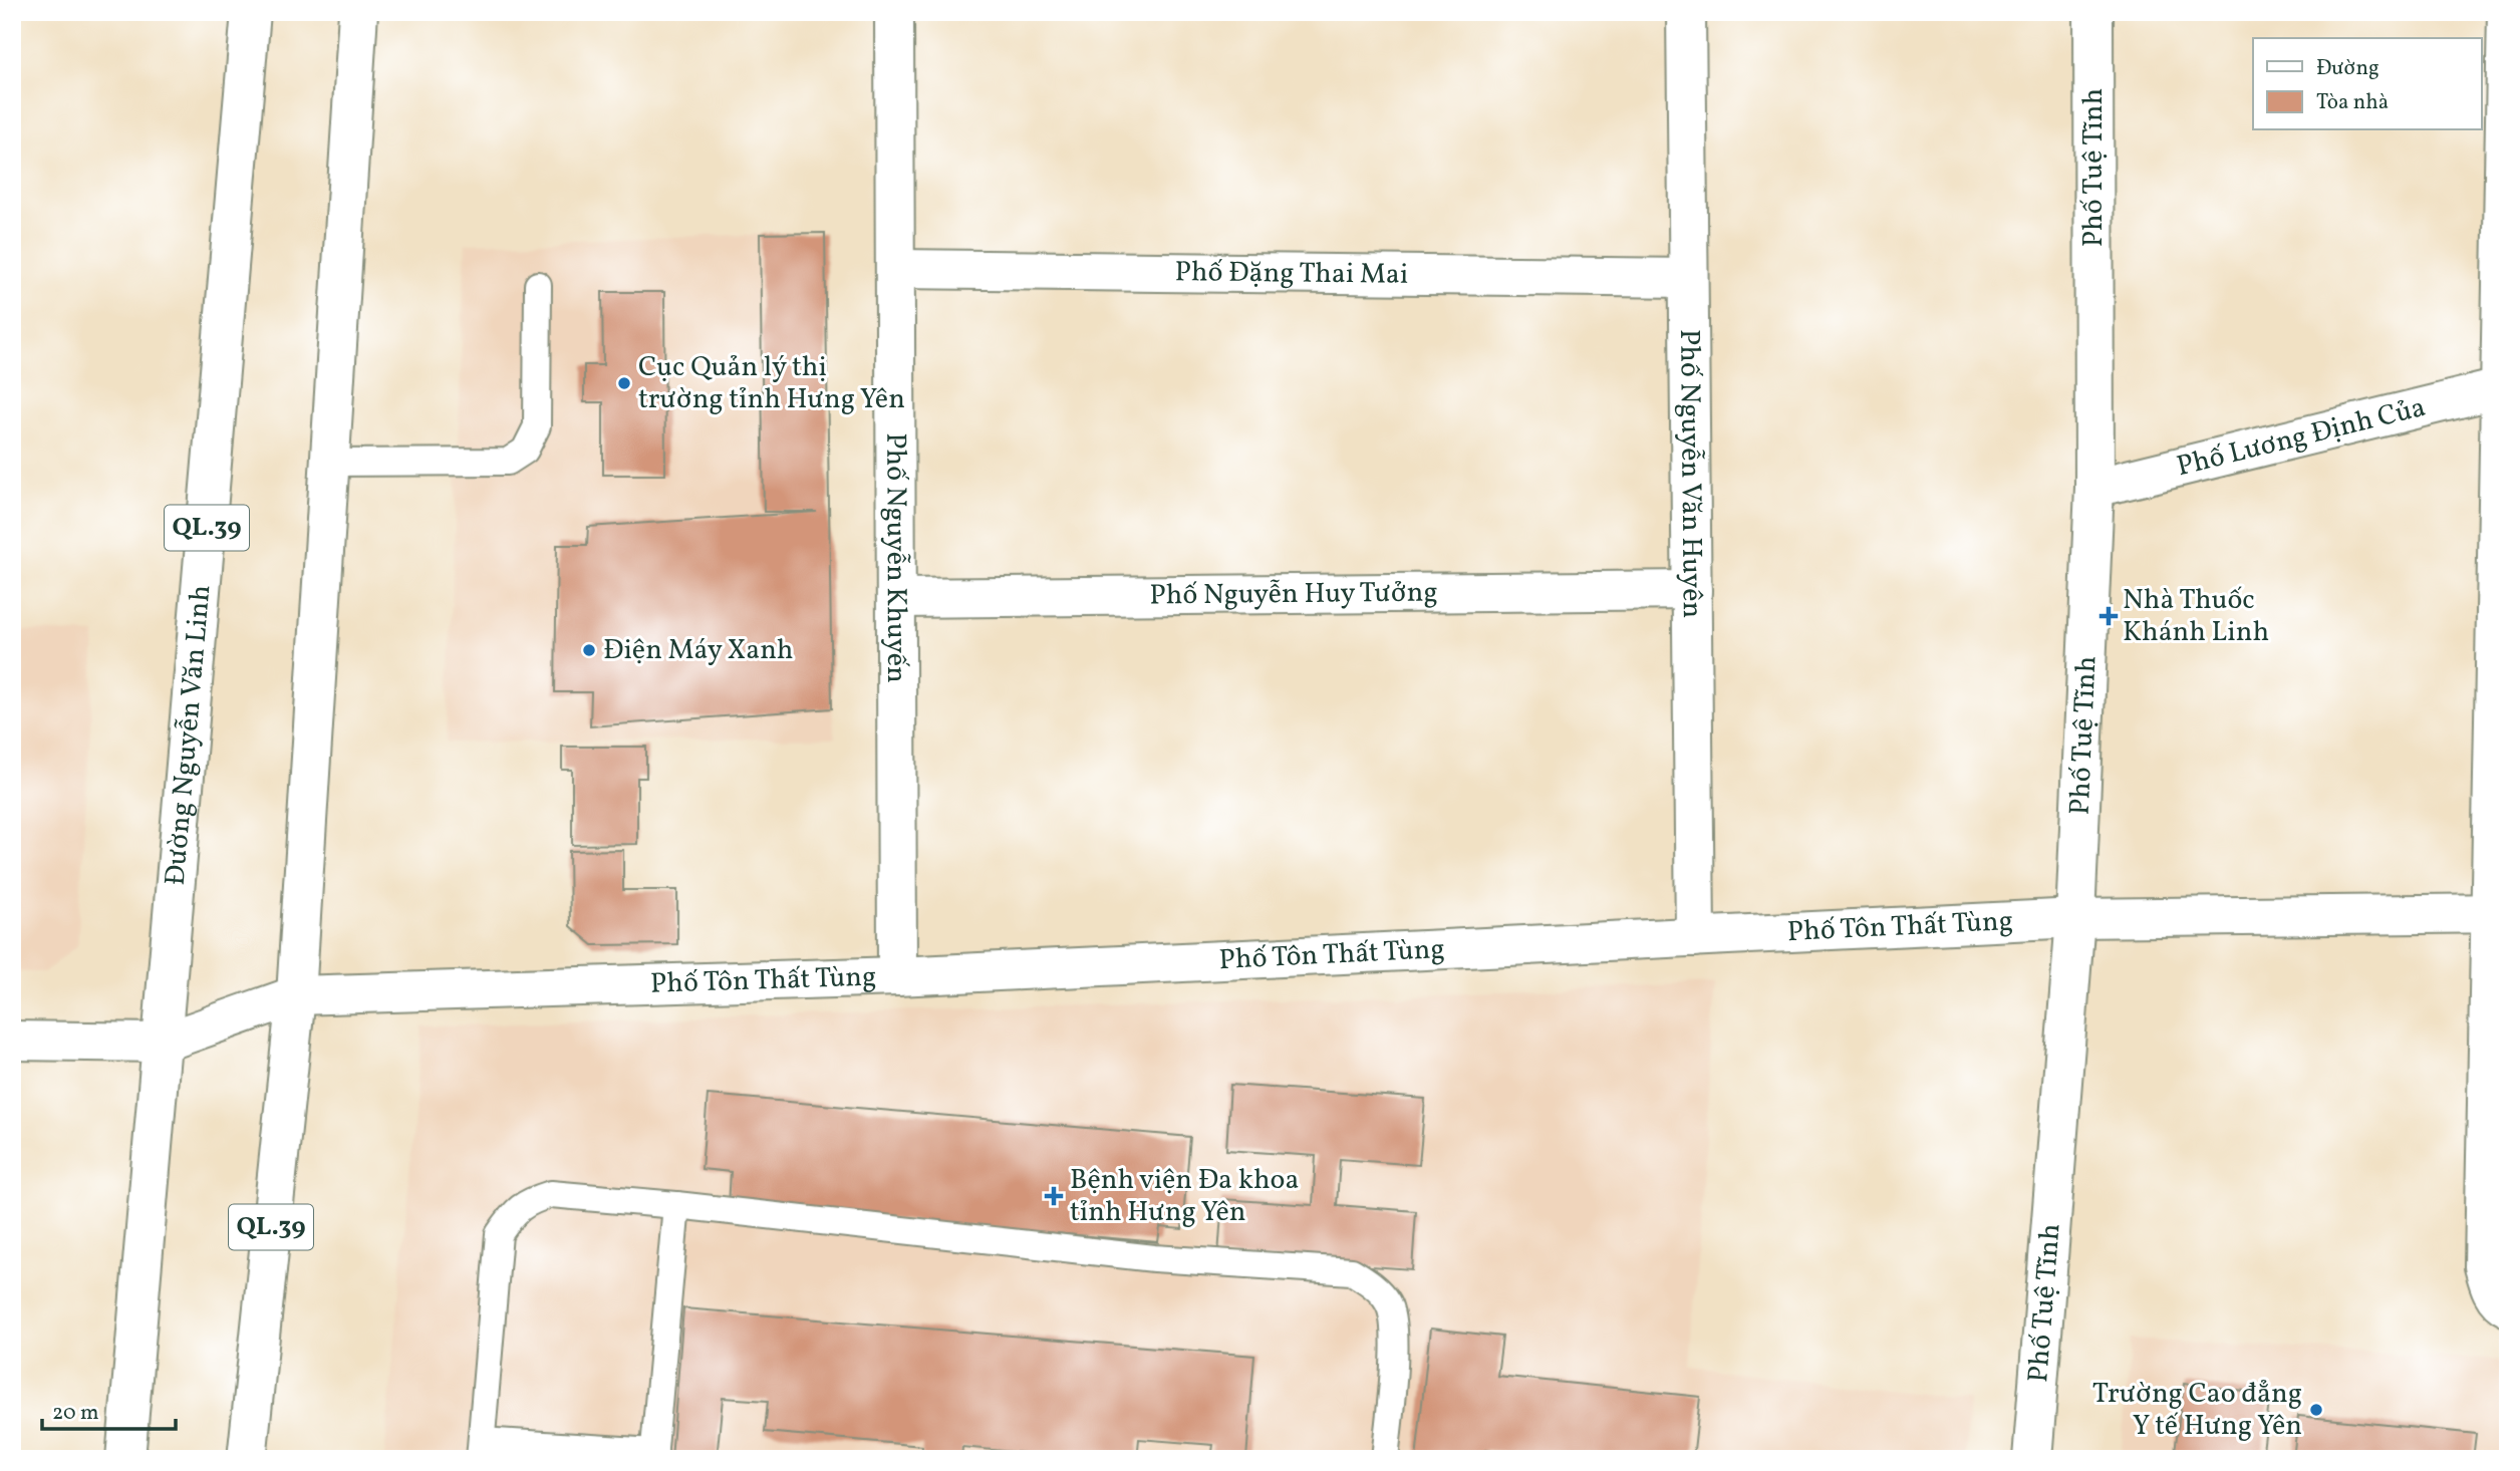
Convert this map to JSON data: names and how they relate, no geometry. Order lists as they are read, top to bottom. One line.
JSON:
{"streets":{"main road":["Phố Tuệ Tĩnh","Phố Đặng Thai Mai","Phố Lương Định Của","Phố Nguyễn Văn Huyên","QL.39","Phố Nguyễn Khuyến","Phố Nguyễn Huy Tưởng","Đường Nguyễn Văn Linh","Phố Tôn Thất Tùng"]},"crossings":[["Phố Tuệ Tĩnh","Phố Lương Định Của"],["Phố Tuệ Tĩnh","Phố Tôn Thất Tùng"],["Phố Đặng Thai Mai","Phố Nguyễn Văn Huyên"],["Phố Đặng Thai Mai","Phố Nguyễn Khuyến"],["Phố Nguyễn Văn Huyên","Phố Nguyễn Huy Tưởng"],["Phố Nguyễn Văn Huyên","Phố Tôn Thất Tùng"],["QL.39","Phố Tôn Thất Tùng"],["Phố Nguyễn Khuyến","Phố Nguyễn Huy Tưởng"],["Phố Nguyễn Khuyến","Phố Tôn Thất Tùng"],["Đường Nguyễn Văn Linh","Phố Tôn Thất Tùng"]],"places":{"other":["Cục Quản lý thị trường tỉnh Hưng Yên","Điện Máy Xanh","Trường Cao đẳng Y tế Hưng Yên"],"health":["Nhà Thuốc Khánh Linh","Bệnh viện Đa khoa tỉnh Hưng Yên"]},"legend":["Đường","Tòa nhà"],"scale_bar":"20 m"}
